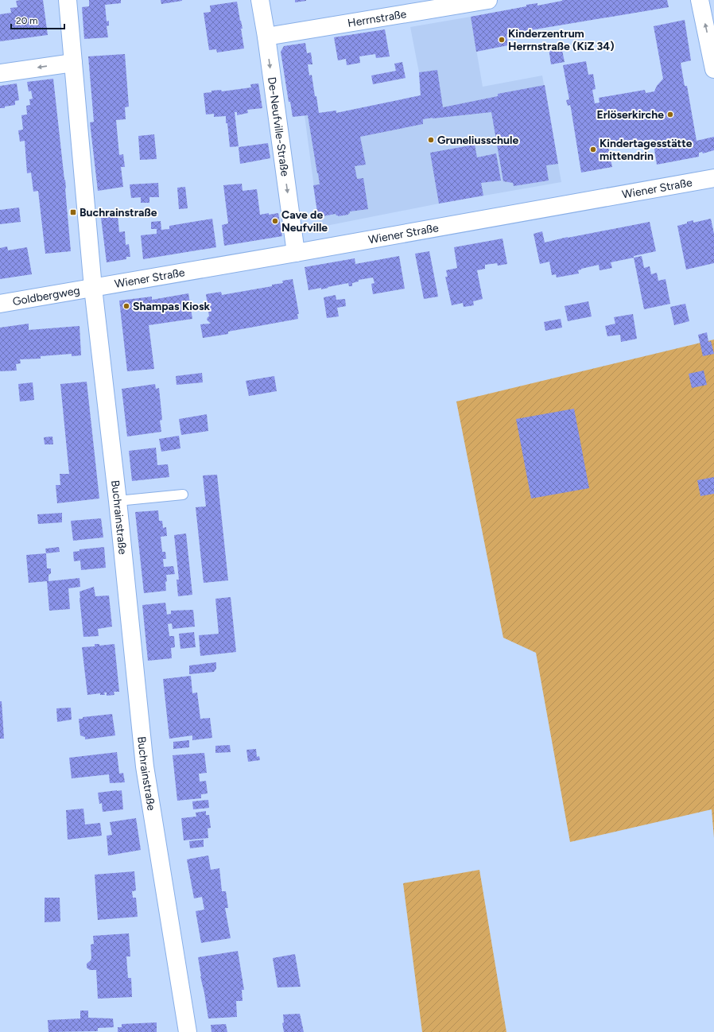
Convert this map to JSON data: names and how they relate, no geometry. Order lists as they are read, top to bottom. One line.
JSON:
{"streets":{"street":["Herrnstraße","De-Neufville-Straße","Wiener Straße","Goldbergweg","Buchrainstraße"]},"crossings":[["Herrnstraße","De-Neufville-Straße"],["De-Neufville-Straße","Wiener Straße"],["Wiener Straße","Goldbergweg"],["Wiener Straße","Buchrainstraße"],["Goldbergweg","Buchrainstraße"]],"one_way":["De-Neufville-Straße"],"places":{"other":["Kinderzentrum Herrnstraße (KiZ 34)","Erlöserkirche","Gruneliusschule","Kindertagesstätte mittendrin","Cave de Neufville","Shampas Kiosk"],"transit":["Buchrainstraße"]},"scale_bar":"20 m"}
